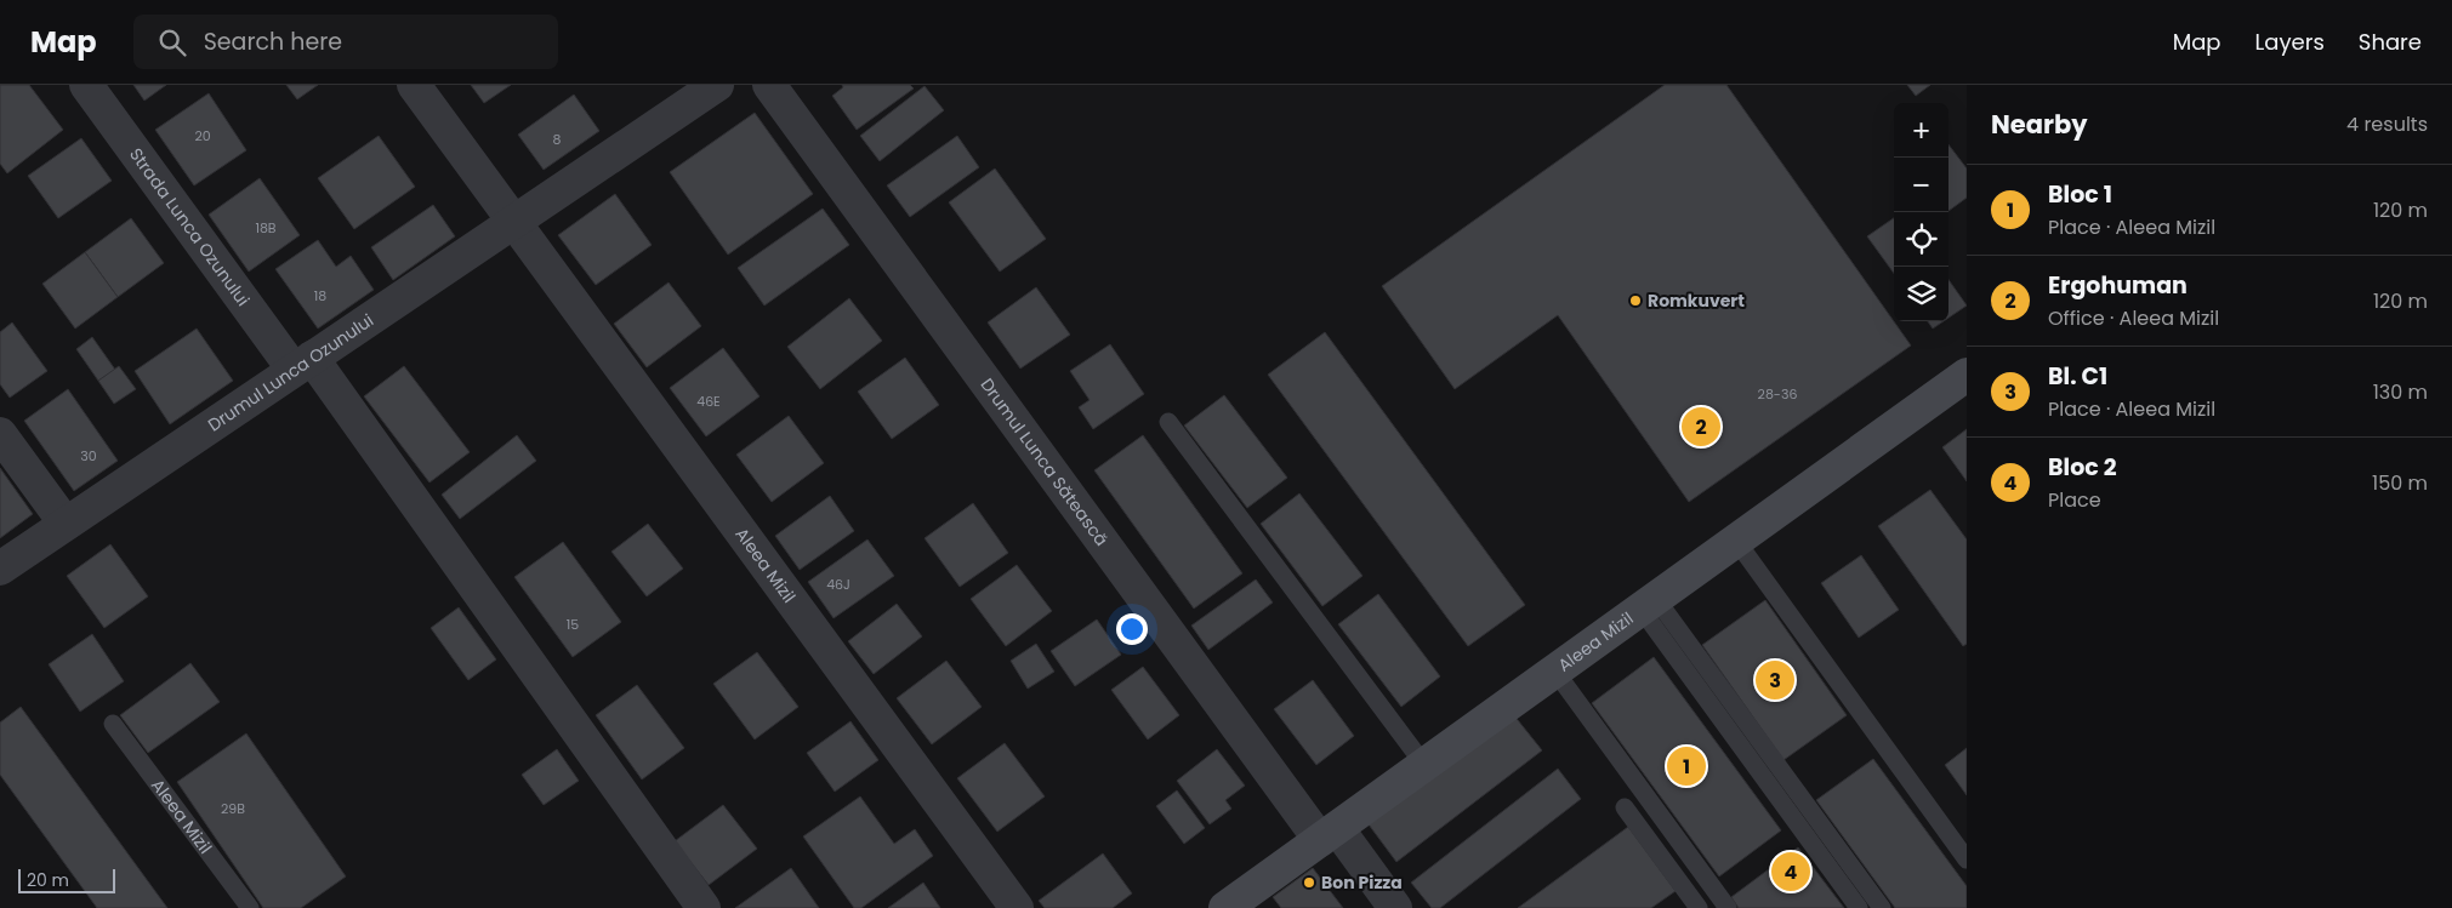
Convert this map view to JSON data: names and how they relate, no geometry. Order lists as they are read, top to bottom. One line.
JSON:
{"streets":{"street":["Strada Lunca Ozunului","Drumul Lunca Ozunului","Drumul Lunca Sătească","Aleea Mizil"]},"crossings":[["Strada Lunca Ozunului","Drumul Lunca Ozunului"],["Drumul Lunca Ozunului","Aleea Mizil"],["Drumul Lunca Sătească","Aleea Mizil"]],"places":["Romkuvert","Bon Pizza"],"house_numbers":["20","8","18B","18","28-36","46E","30","46J","15","29B"],"scale_bar":"20 m","page":{"header":"Map","search":"Search here","nav":["Map","Layers","Share"],"heading":["Nearby","4 results"],"map_buttons":["+","−"],"list":[{"mark":"1","name":"Bloc 1","note":"Place · Aleea Mizil","value":"120 m"},{"mark":"2","name":"Ergohuman","note":"Office · Aleea Mizil","value":"120 m"},{"mark":"3","name":"Bl. C1","note":"Place · Aleea Mizil","value":"130 m"},{"mark":"4","name":"Bloc 2","note":"Place","value":"150 m"}],"pins":["2","3","1","4"],"scale":"20 m"}}
